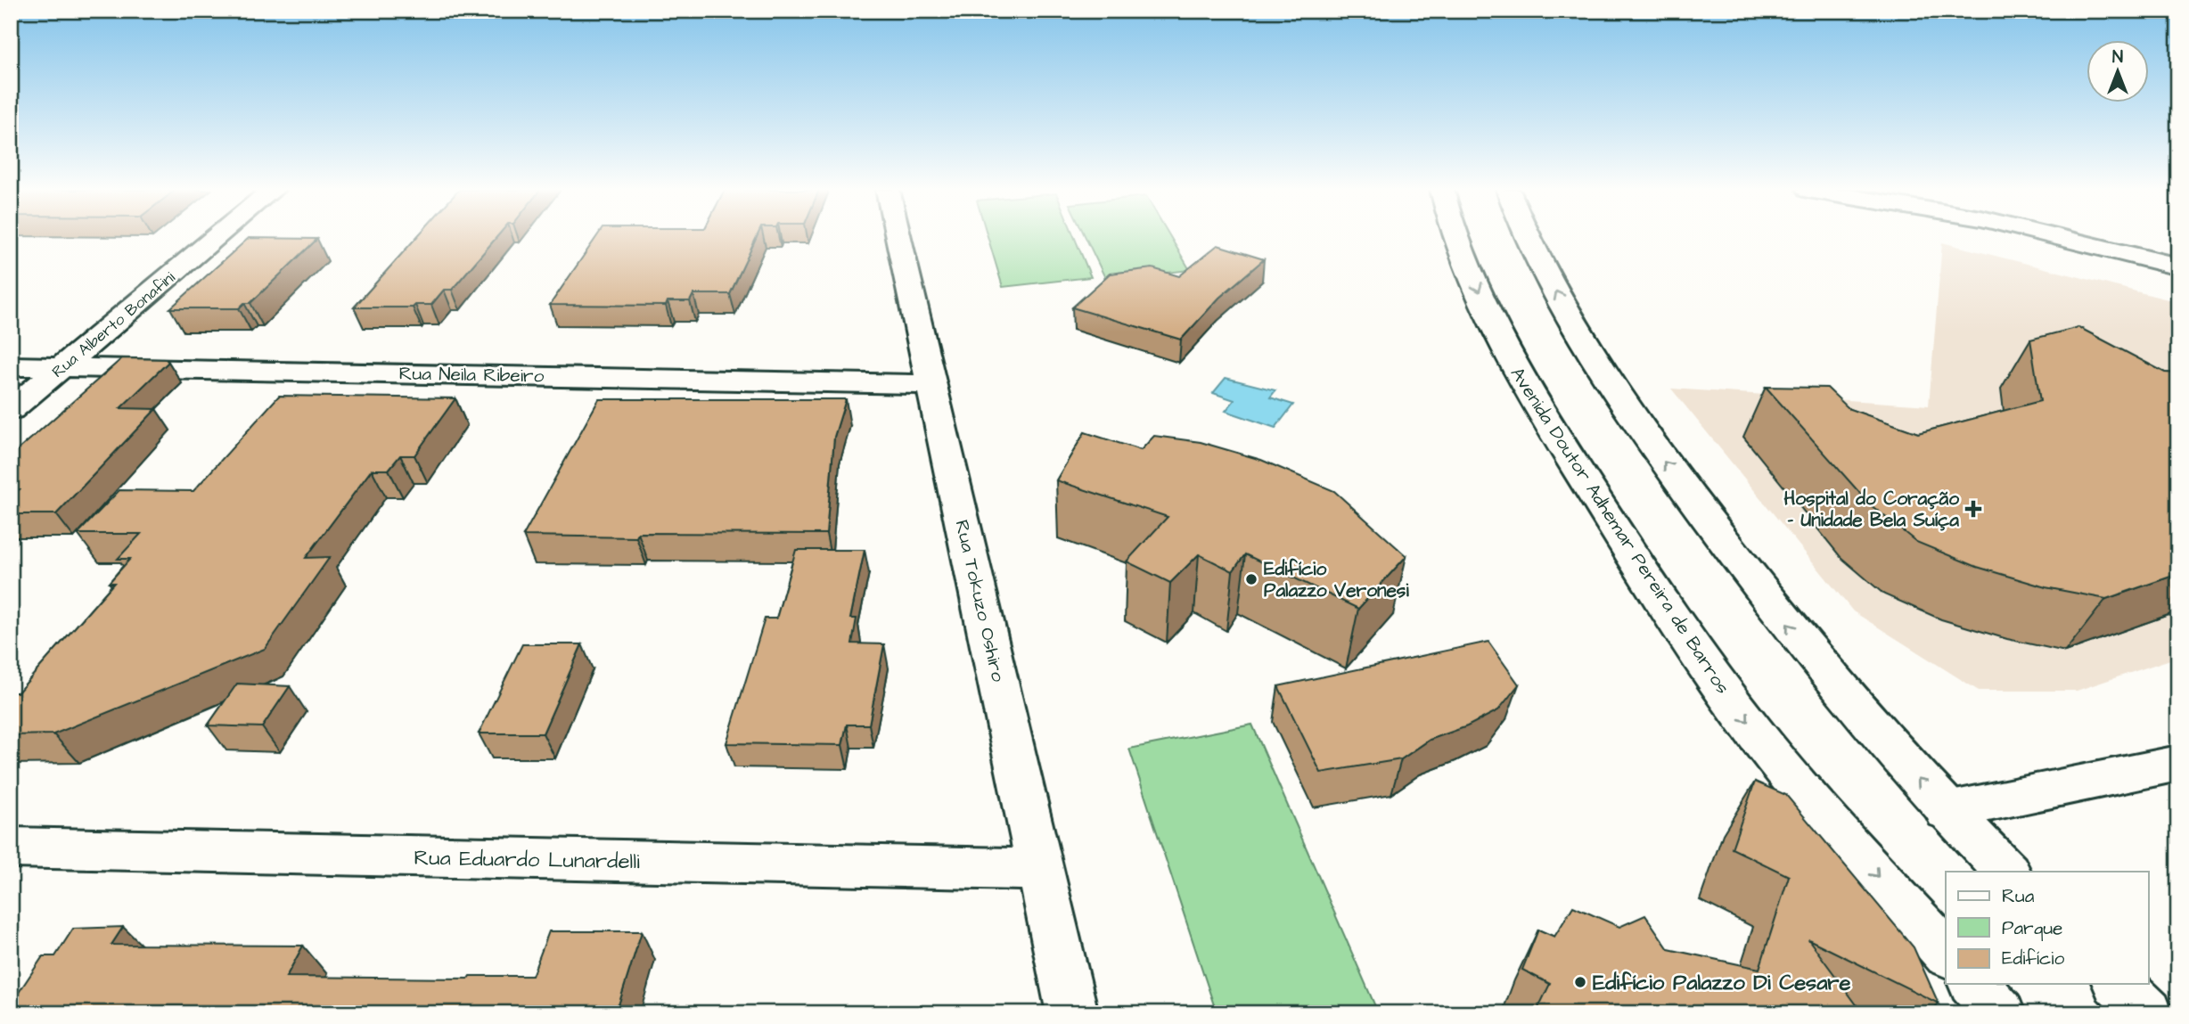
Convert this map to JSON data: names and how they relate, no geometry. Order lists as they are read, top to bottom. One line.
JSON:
{"streets":{"street":["Rua Alberto Bonafini","Rua Neila Ribeiro","Avenida Doutor Adhemar Pereira de Barros","Rua Tokuzo Oshiro","Rua Eduardo Lunardelli"]},"crossings":[["Rua Alberto Bonafini","Rua Neila Ribeiro"],["Rua Neila Ribeiro","Rua Tokuzo Oshiro"],["Rua Tokuzo Oshiro","Rua Eduardo Lunardelli"]],"places":{"health":["Hospital do Coração - Unidade Bela Suíça"],"other":["Edifício Palazzo Veronesi","Edifício Palazzo Di Cesare"]},"legend":["Rua","Parque","Edifício"],"north":"top"}
